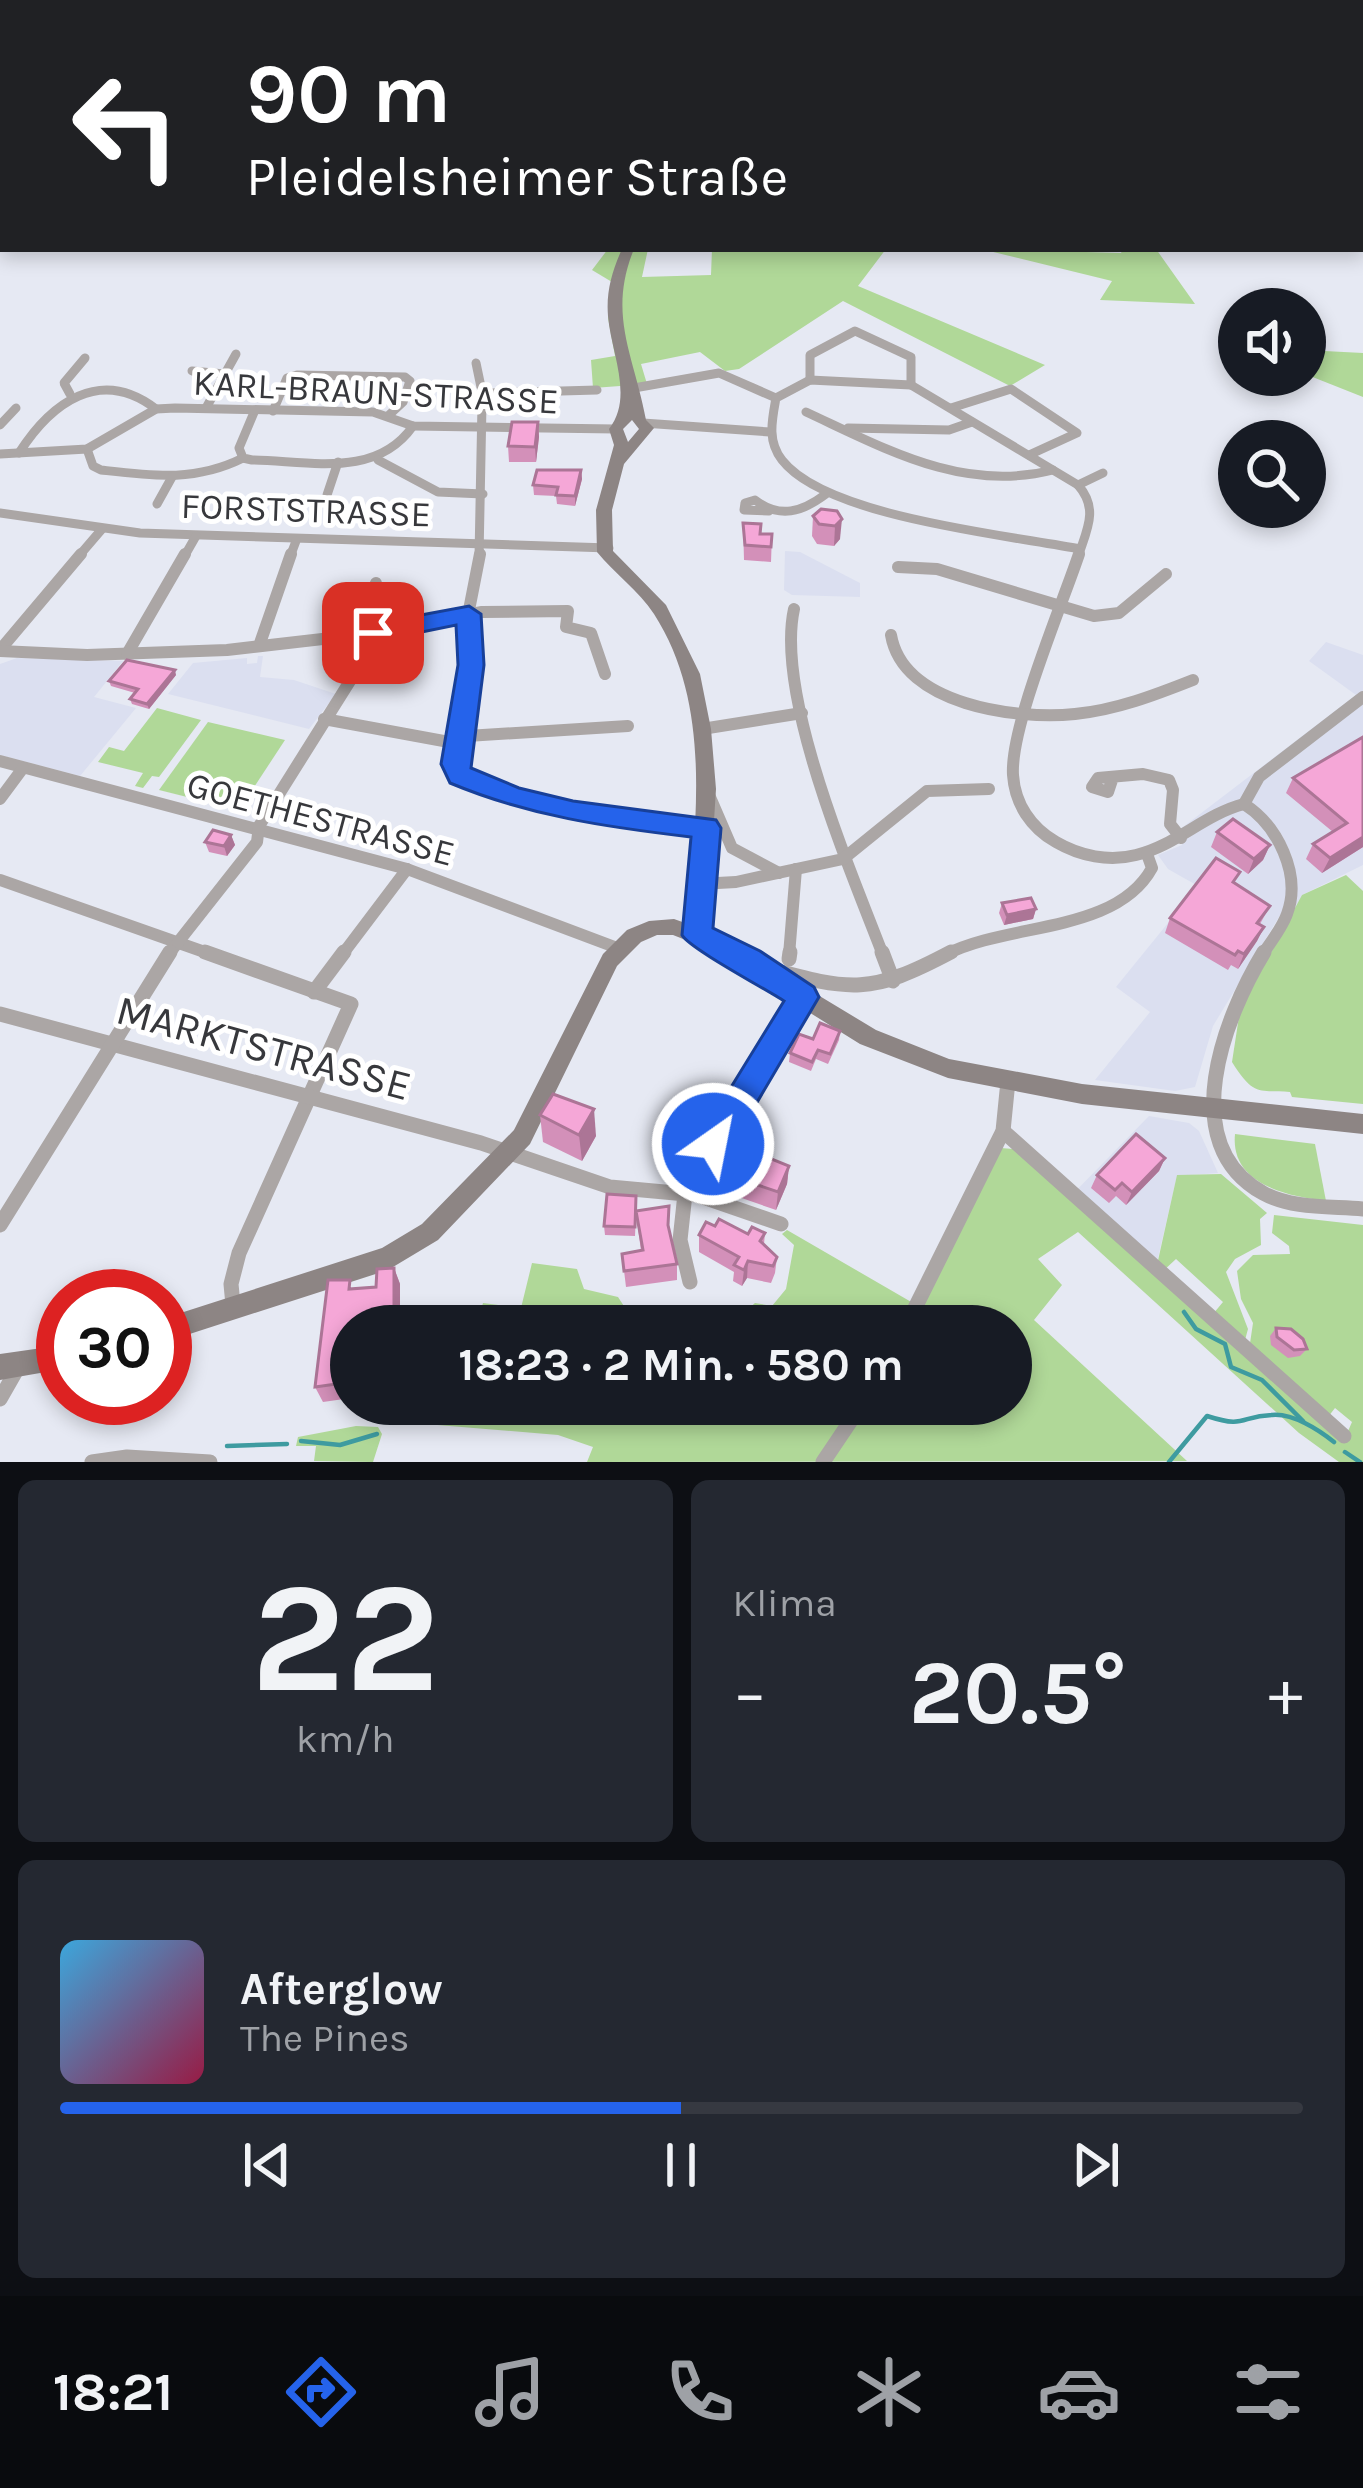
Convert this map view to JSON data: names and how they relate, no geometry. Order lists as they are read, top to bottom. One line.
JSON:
{"streets":{"street":["KARL-BRAUN-STRASSE","FORSTSTRASSE","GOETHESTRASSE","MARKTSTRASSE"]},"page":{"turn":["90 m","Pleidelsheimer Straße"],"limit":"30","trip":"18:23 · 2 Min. · 580 m","tile":[["22","km/h"],"Klima"],"heat":["−","20.5°","+"],"song":["Afterglow","The Pines"],"tabs":"18:21"}}
